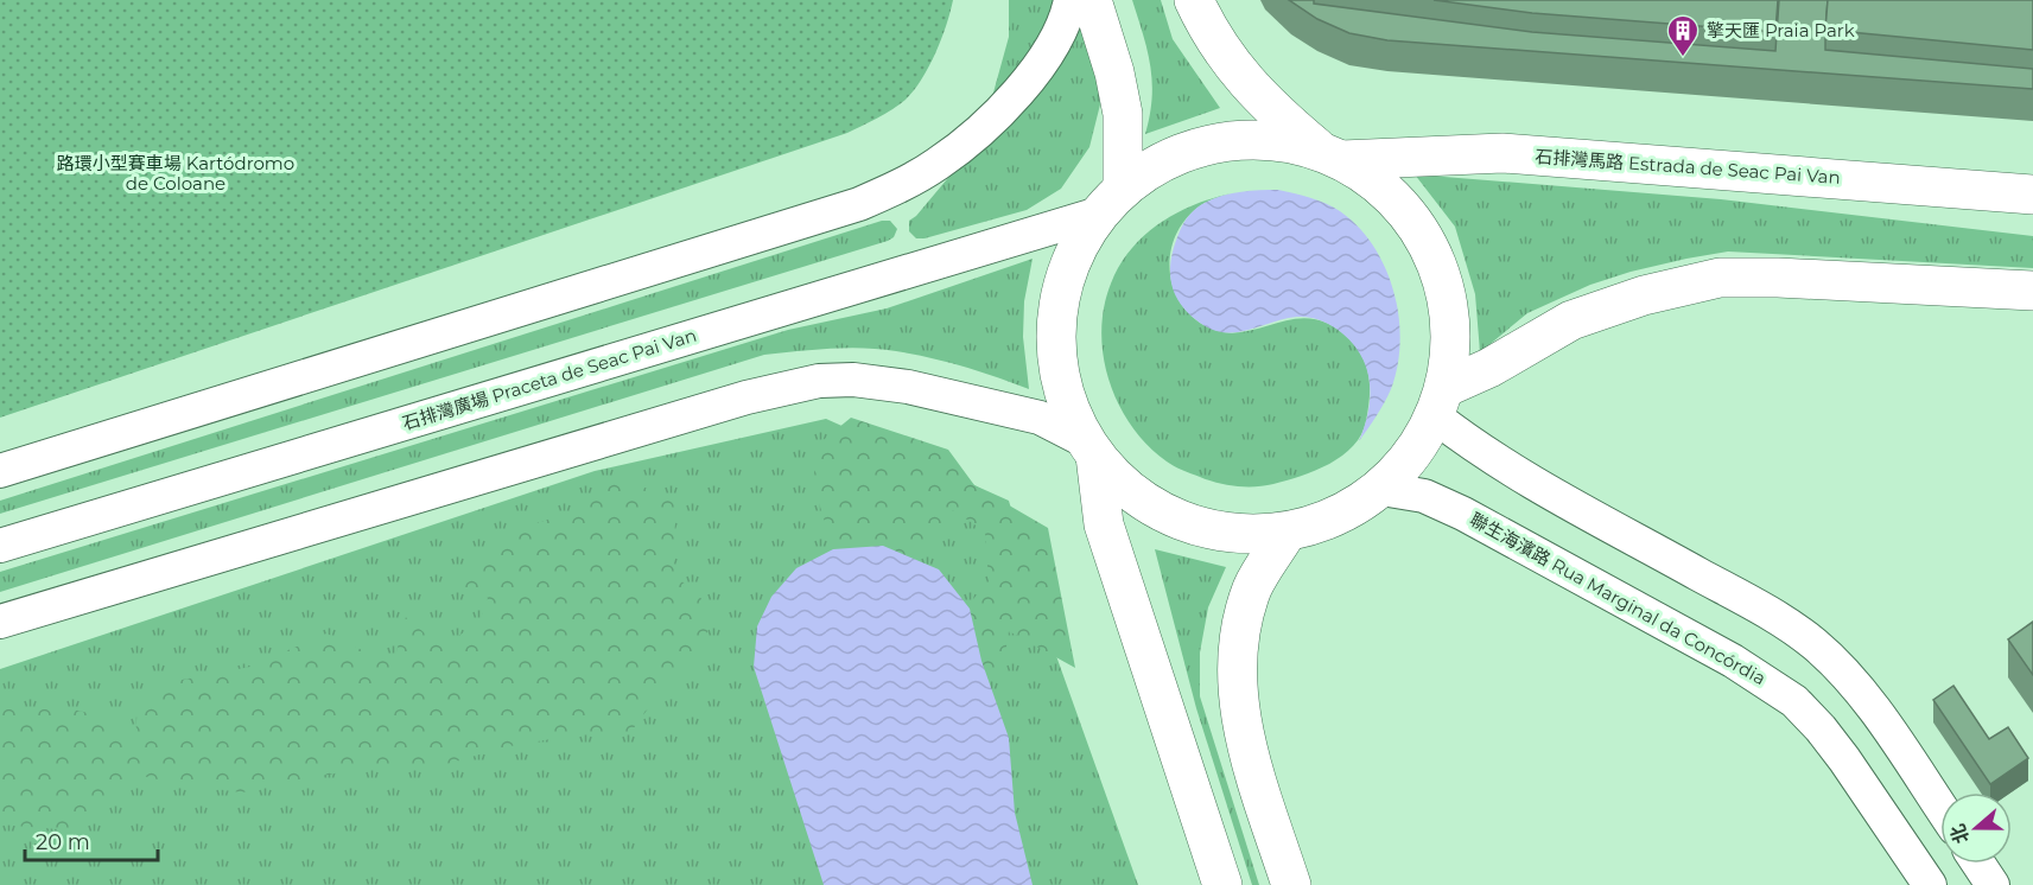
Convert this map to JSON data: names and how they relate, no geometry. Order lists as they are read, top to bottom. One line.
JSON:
{"streets":{"main road":["石排灣馬路 Estrada de Seac Pai Van"],"street":["石排灣廣場 Praceta de Seac Pai Van","聯生海濱路 Rua Marginal da Concórdia"]},"parks":["路環小型賽車場 Kartódromo de Coloane"],"places":{"building":["擎天匯 Praia Park"]},"scale_bar":"20 m","north":"left"}
